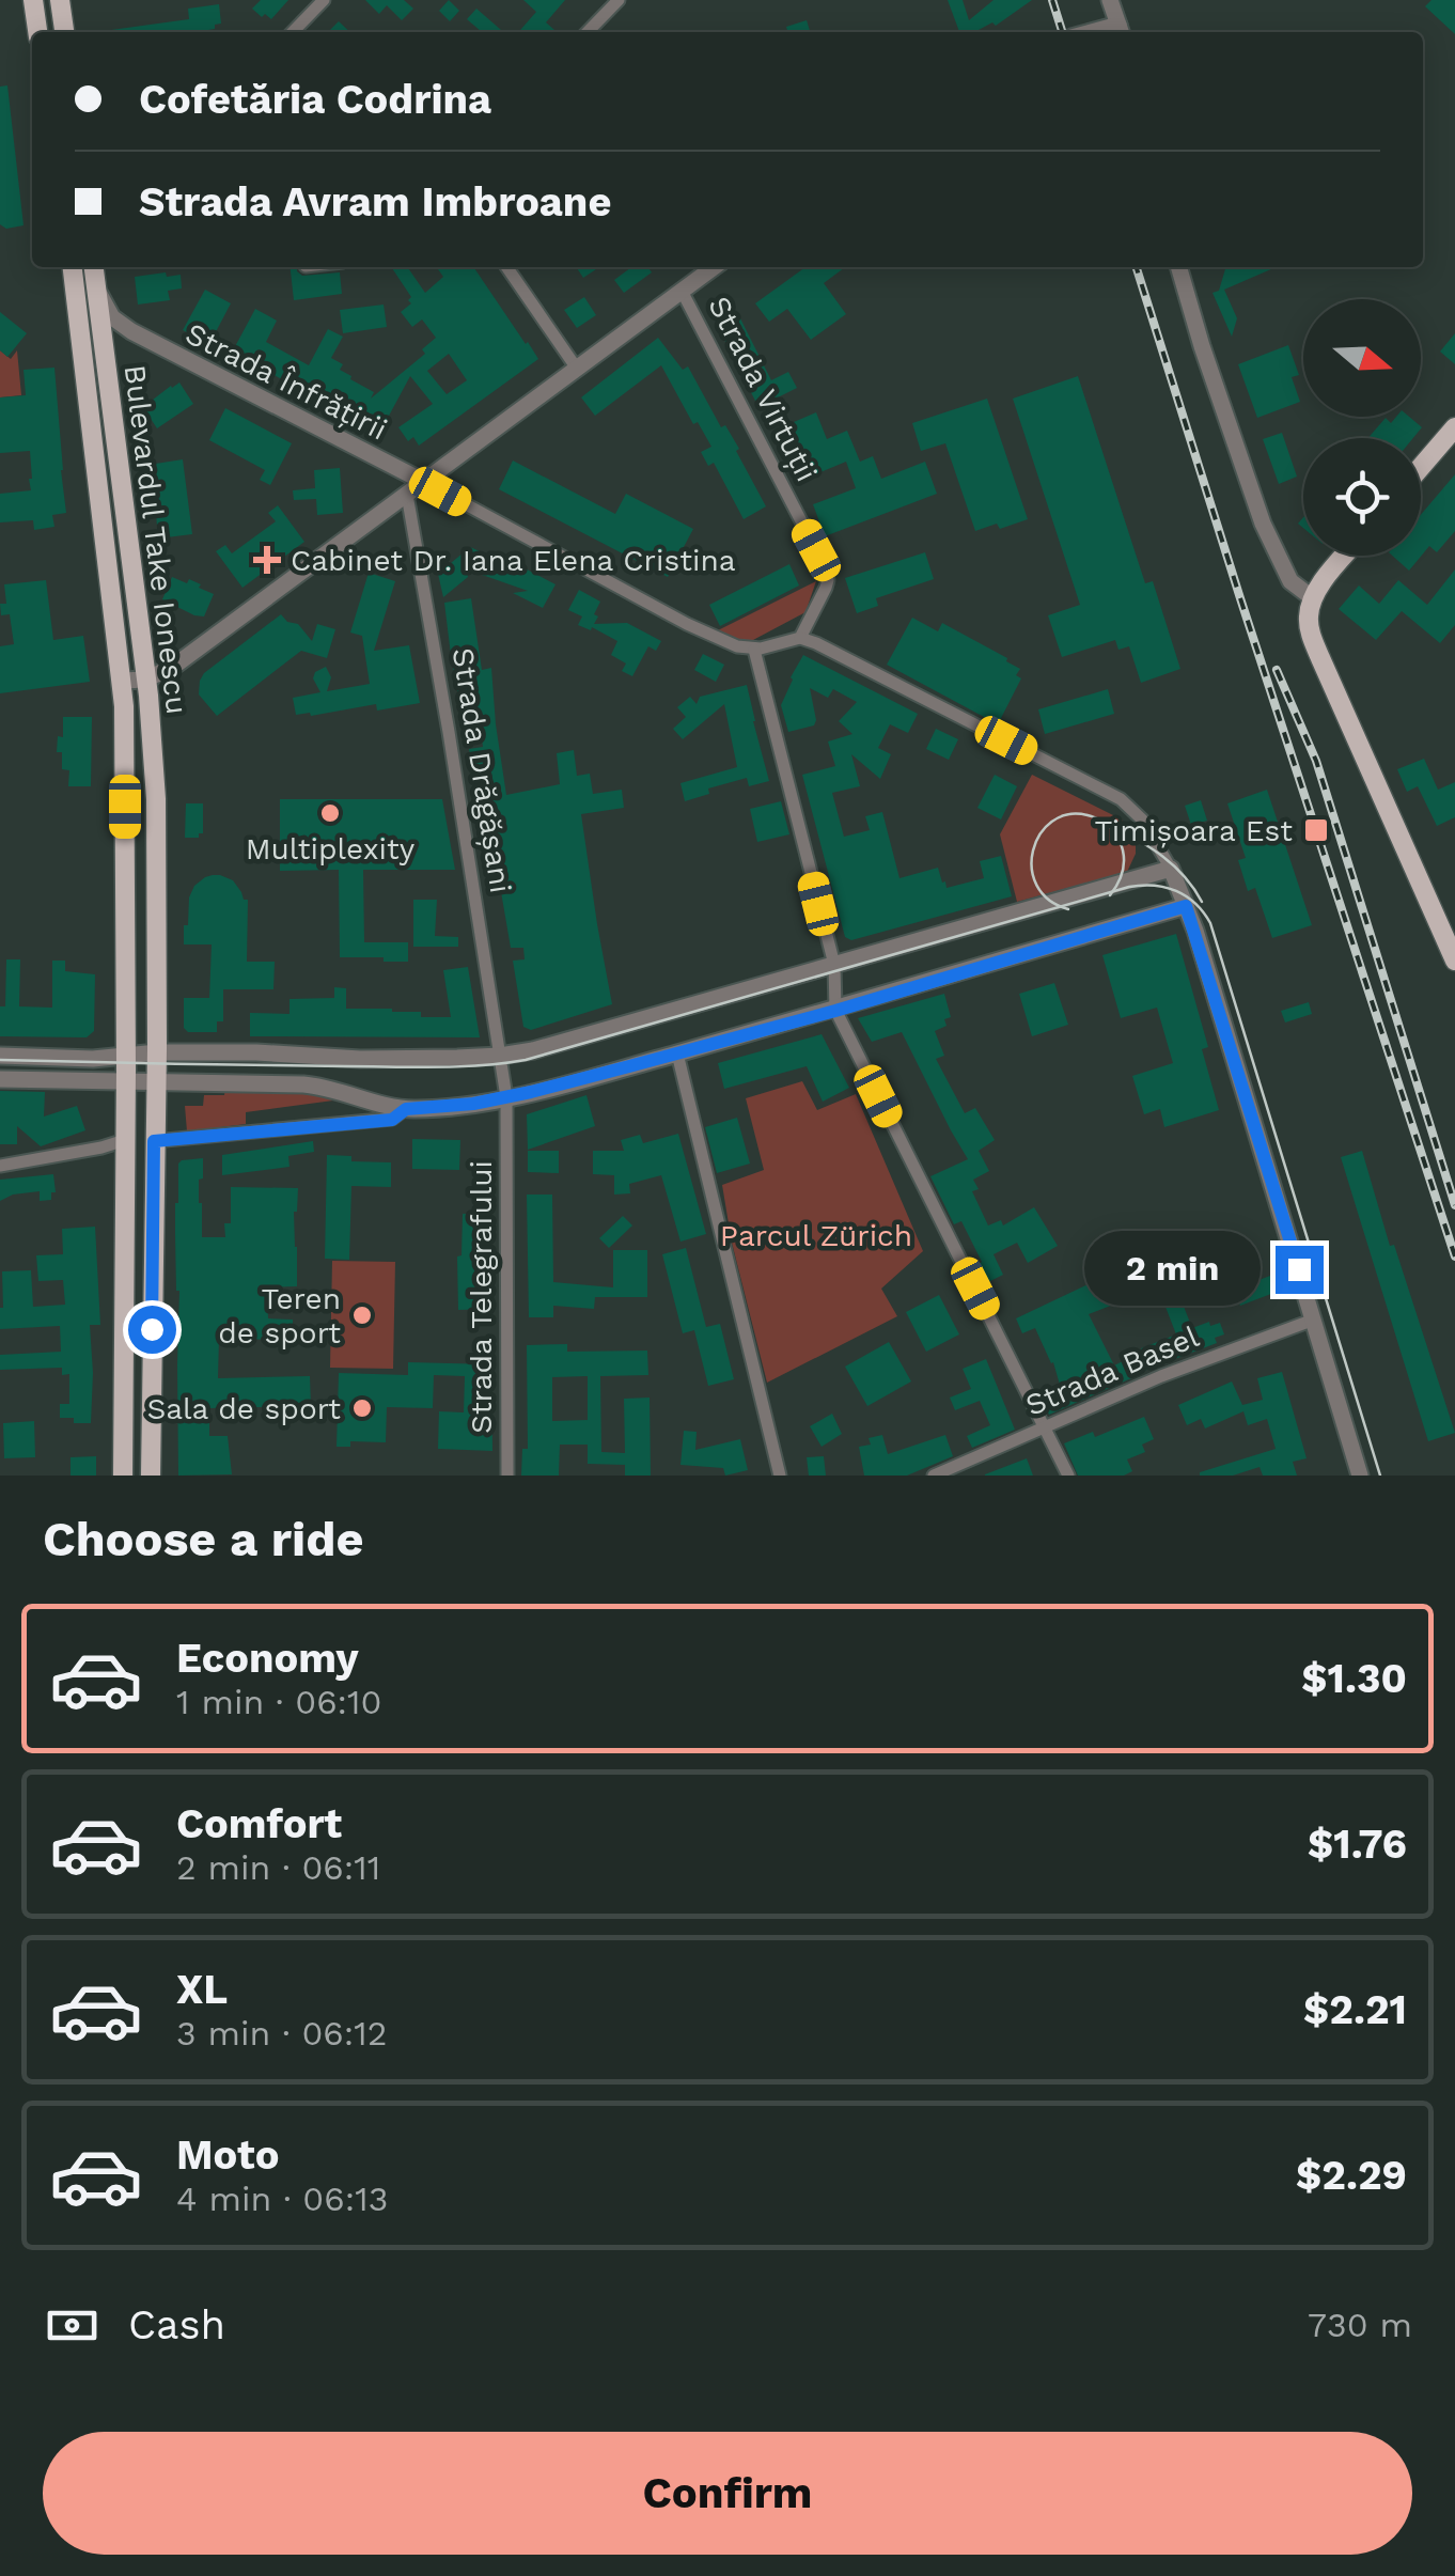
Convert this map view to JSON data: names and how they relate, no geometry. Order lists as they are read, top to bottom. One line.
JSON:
{"streets":{"main road":["Bulevardul Take Ionescu"],"street":["Strada Înfrățirii","Strada Virtuții","Strada Drăgășani","Strada Telegrafului","Strada Basel"]},"crossings":[["Strada Înfrățirii","Bulevardul Take Ionescu"],["Strada Drăgășani","Strada Telegrafului"]],"parks":["Parcul Zürich"],"places":{"health":["Cabinet Dr. Iana Elena Cristina"],"other":["Multiplexity","Teren de sport","Sala de sport"],"transit":["Timișoara Est"]},"north":"right","page":{"banner":["Cofetăria Codrina","Strada Avram Imbroane"],"bubble":"2 min","heading":"Choose a ride","list":[{"name":"Economy","note":"1 min · 06:10","value":"$1.30"},{"name":"Comfort","note":"2 min · 06:11","value":"$1.76"},{"name":"XL","note":"3 min · 06:12","value":"$2.21"},{"name":"Moto","note":"4 min · 06:13","value":"$2.29"}],"pay":["Cash","730 m"],"buttons":"Confirm"}}
